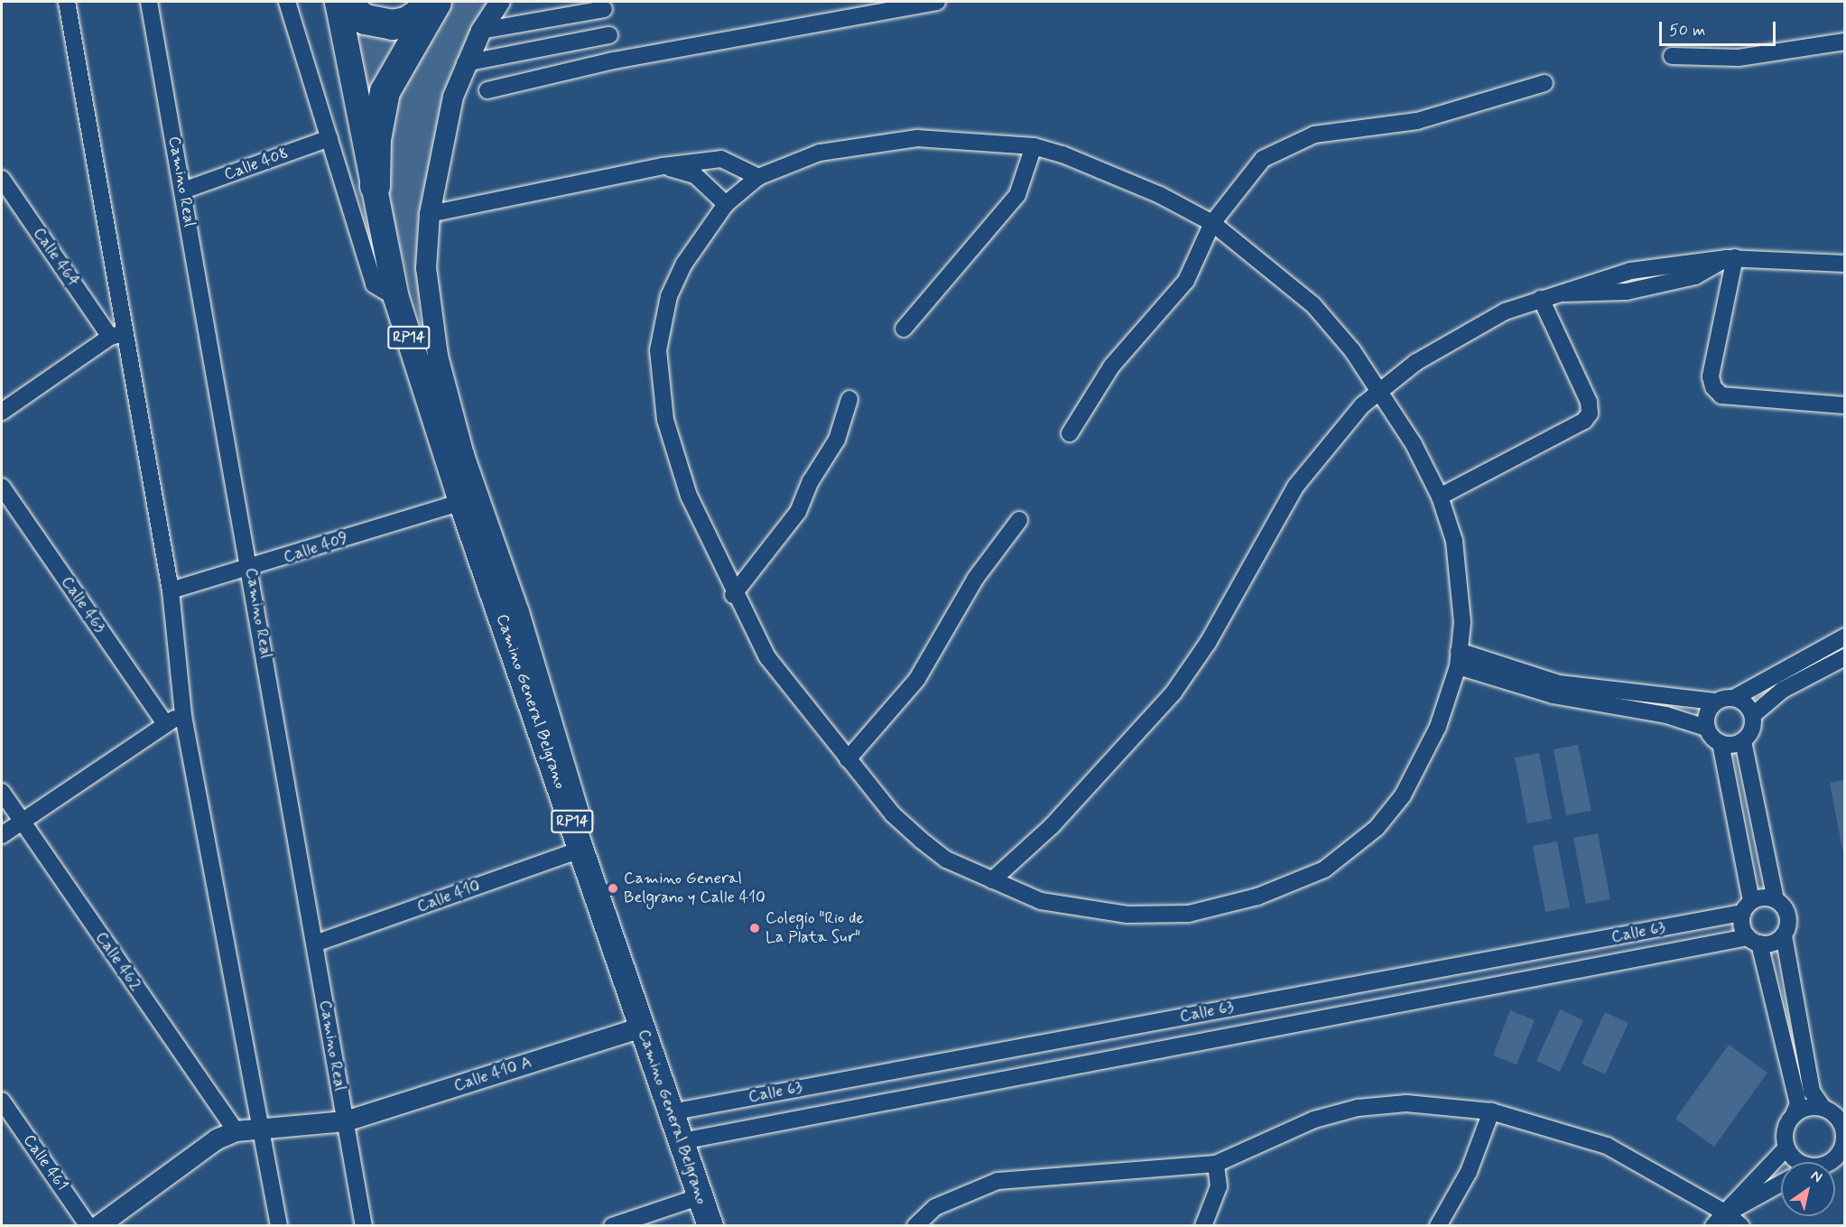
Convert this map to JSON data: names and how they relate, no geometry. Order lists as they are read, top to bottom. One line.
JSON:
{"streets":{"main road":["RP14","Camino General Belgrano"],"street":["Calle 408","Camino Real","Calle 464","Calle 409","Calle 463","Calle 410","Calle 63","Calle 462","Calle 410 A","Calle 461"]},"crossings":[["Calle 408","Camino Real"],["Camino Real","Calle 409"],["Camino Real","Calle 410"],["Camino Real","Calle 410 A"],["Calle 409","Camino General Belgrano"],["Camino General Belgrano","Calle 410"],["Camino General Belgrano","Calle 63"],["Camino General Belgrano","Calle 410 A"]],"places":["Camino General Belgrano y Calle 410","Colegio \"Rio de La Plata Sur\""],"scale_bar":"50 m","north":"top right"}
